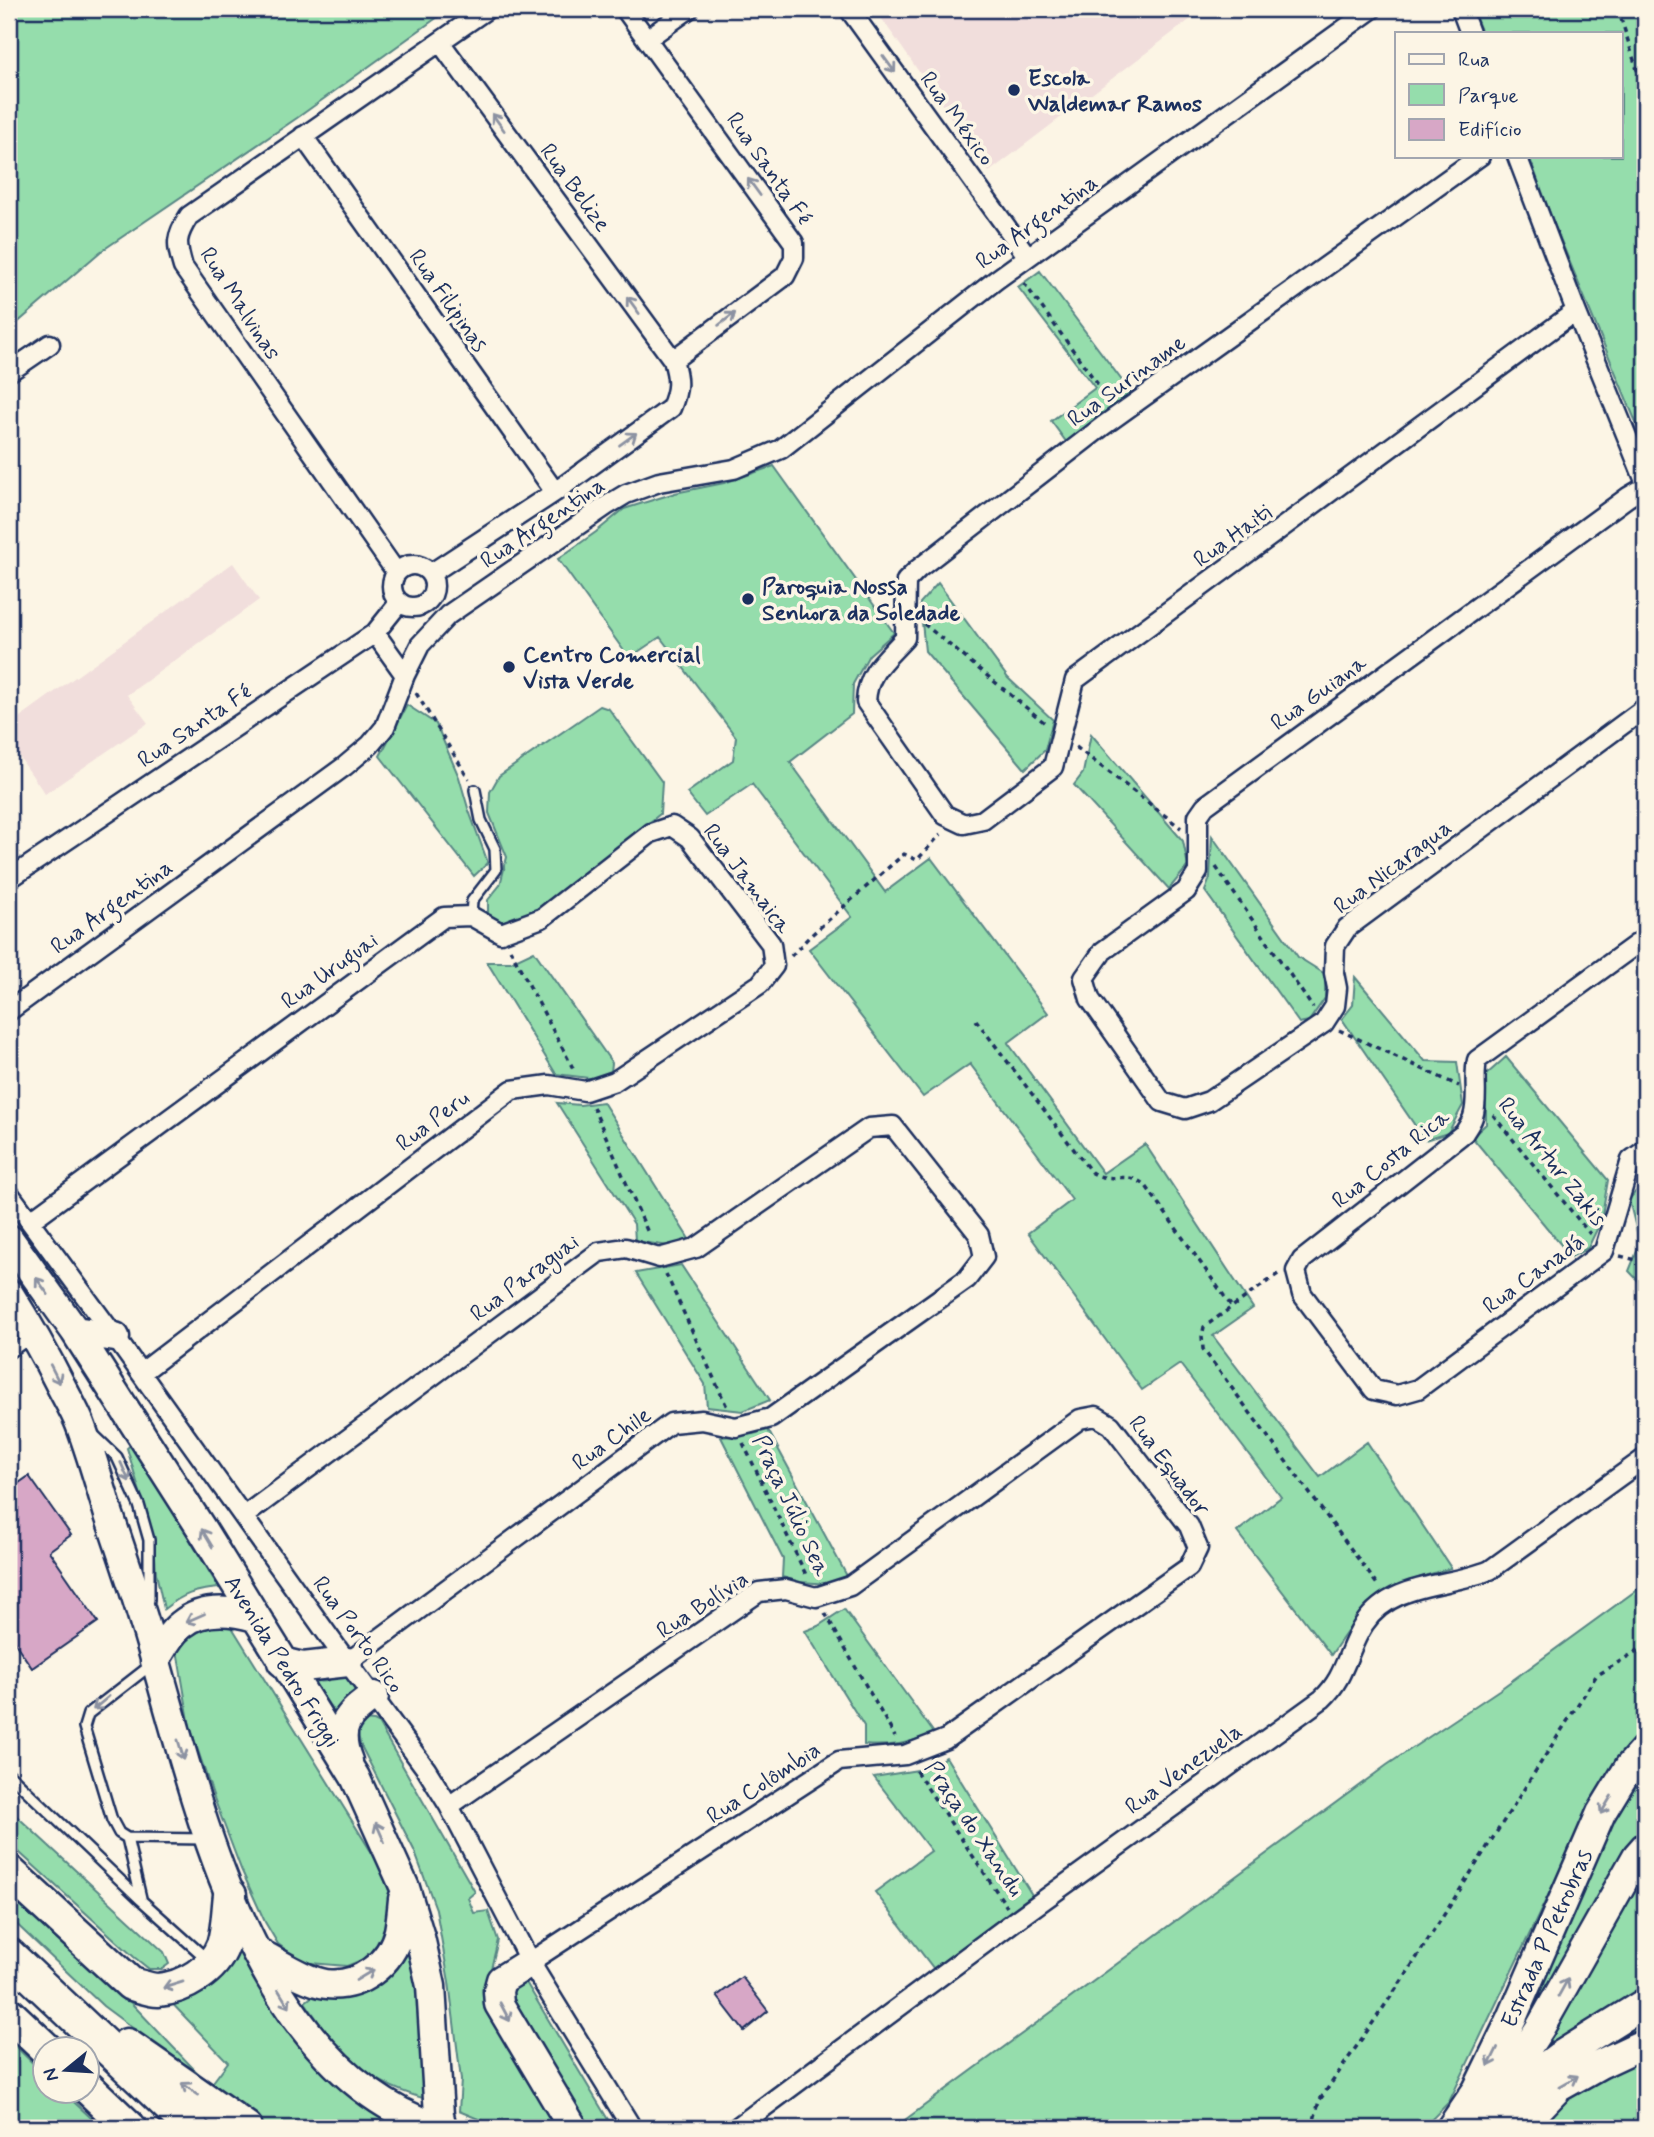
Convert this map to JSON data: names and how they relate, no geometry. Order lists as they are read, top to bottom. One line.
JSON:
{"streets":{"main road":["Avenida Pedro Friggi","Estrada P Petrobras"],"street":["Rua México","Rua Santa Fé","Rua Belize","Rua Argentina","Rua Filipinas","Rua Malvinas","Rua Suriname","Rua Haiti","Rua Guiana","Rua Nicaragua","Rua Jamaica","Rua Uruguai","Rua Peru","Rua Costa Rica","Rua Canadá","Rua Paraguai","Rua Chile","Rua Equador","Rua Bolívia","Rua Porto Rico","Rua Venezuela","Rua Colômbia"],"path":["Rua Artur Zakis","Praça Júlio Sea","Praça do Xandu"]},"crossings":[["Rua México","Rua Argentina"],["Rua Santa Fé","Rua Belize"],["Rua Santa Fé","Rua Malvinas"],["Rua Belize","Rua Malvinas"],["Rua Filipinas","Rua Malvinas"],["Rua Suriname","Rua Haiti"],["Rua Guiana","Rua Nicaragua"],["Rua Jamaica","Rua Peru"],["Rua Jamaica","Praça Júlio Sea"],["Rua Uruguai","Rua Porto Rico"],["Rua Uruguai","Avenida Pedro Friggi"],["Rua Peru","Praça Júlio Sea"],["Rua Peru","Rua Porto Rico"],["Rua Costa Rica","Rua Artur Zakis"],["Rua Costa Rica","Rua Canadá"],["Rua Artur Zakis","Rua Canadá"],["Rua Paraguai","Rua Chile"],["Rua Paraguai","Praça Júlio Sea"],["Rua Paraguai","Rua Porto Rico"],["Rua Chile","Praça Júlio Sea"],["Rua Chile","Rua Porto Rico"],["Rua Equador","Praça Júlio Sea"],["Rua Equador","Rua Bolívia"],["Rua Equador","Rua Colômbia"],["Praça Júlio Sea","Rua Bolívia"],["Praça Júlio Sea","Rua Colômbia"],["Praça Júlio Sea","Praça do Xandu"],["Rua Bolívia","Rua Porto Rico"],["Rua Porto Rico","Avenida Pedro Friggi"],["Rua Porto Rico","Rua Colômbia"],["Rua Venezuela","Praça do Xandu"],["Rua Colômbia","Praça do Xandu"]],"one_way":["Rua México","Rua Belize"],"places":["Escola Waldemar Ramos","Paroquia Nossa Senhora da Soledade","Centro Comercial Vista Verde"],"legend":["Rua","Parque","Edifício"],"north":"left"}
